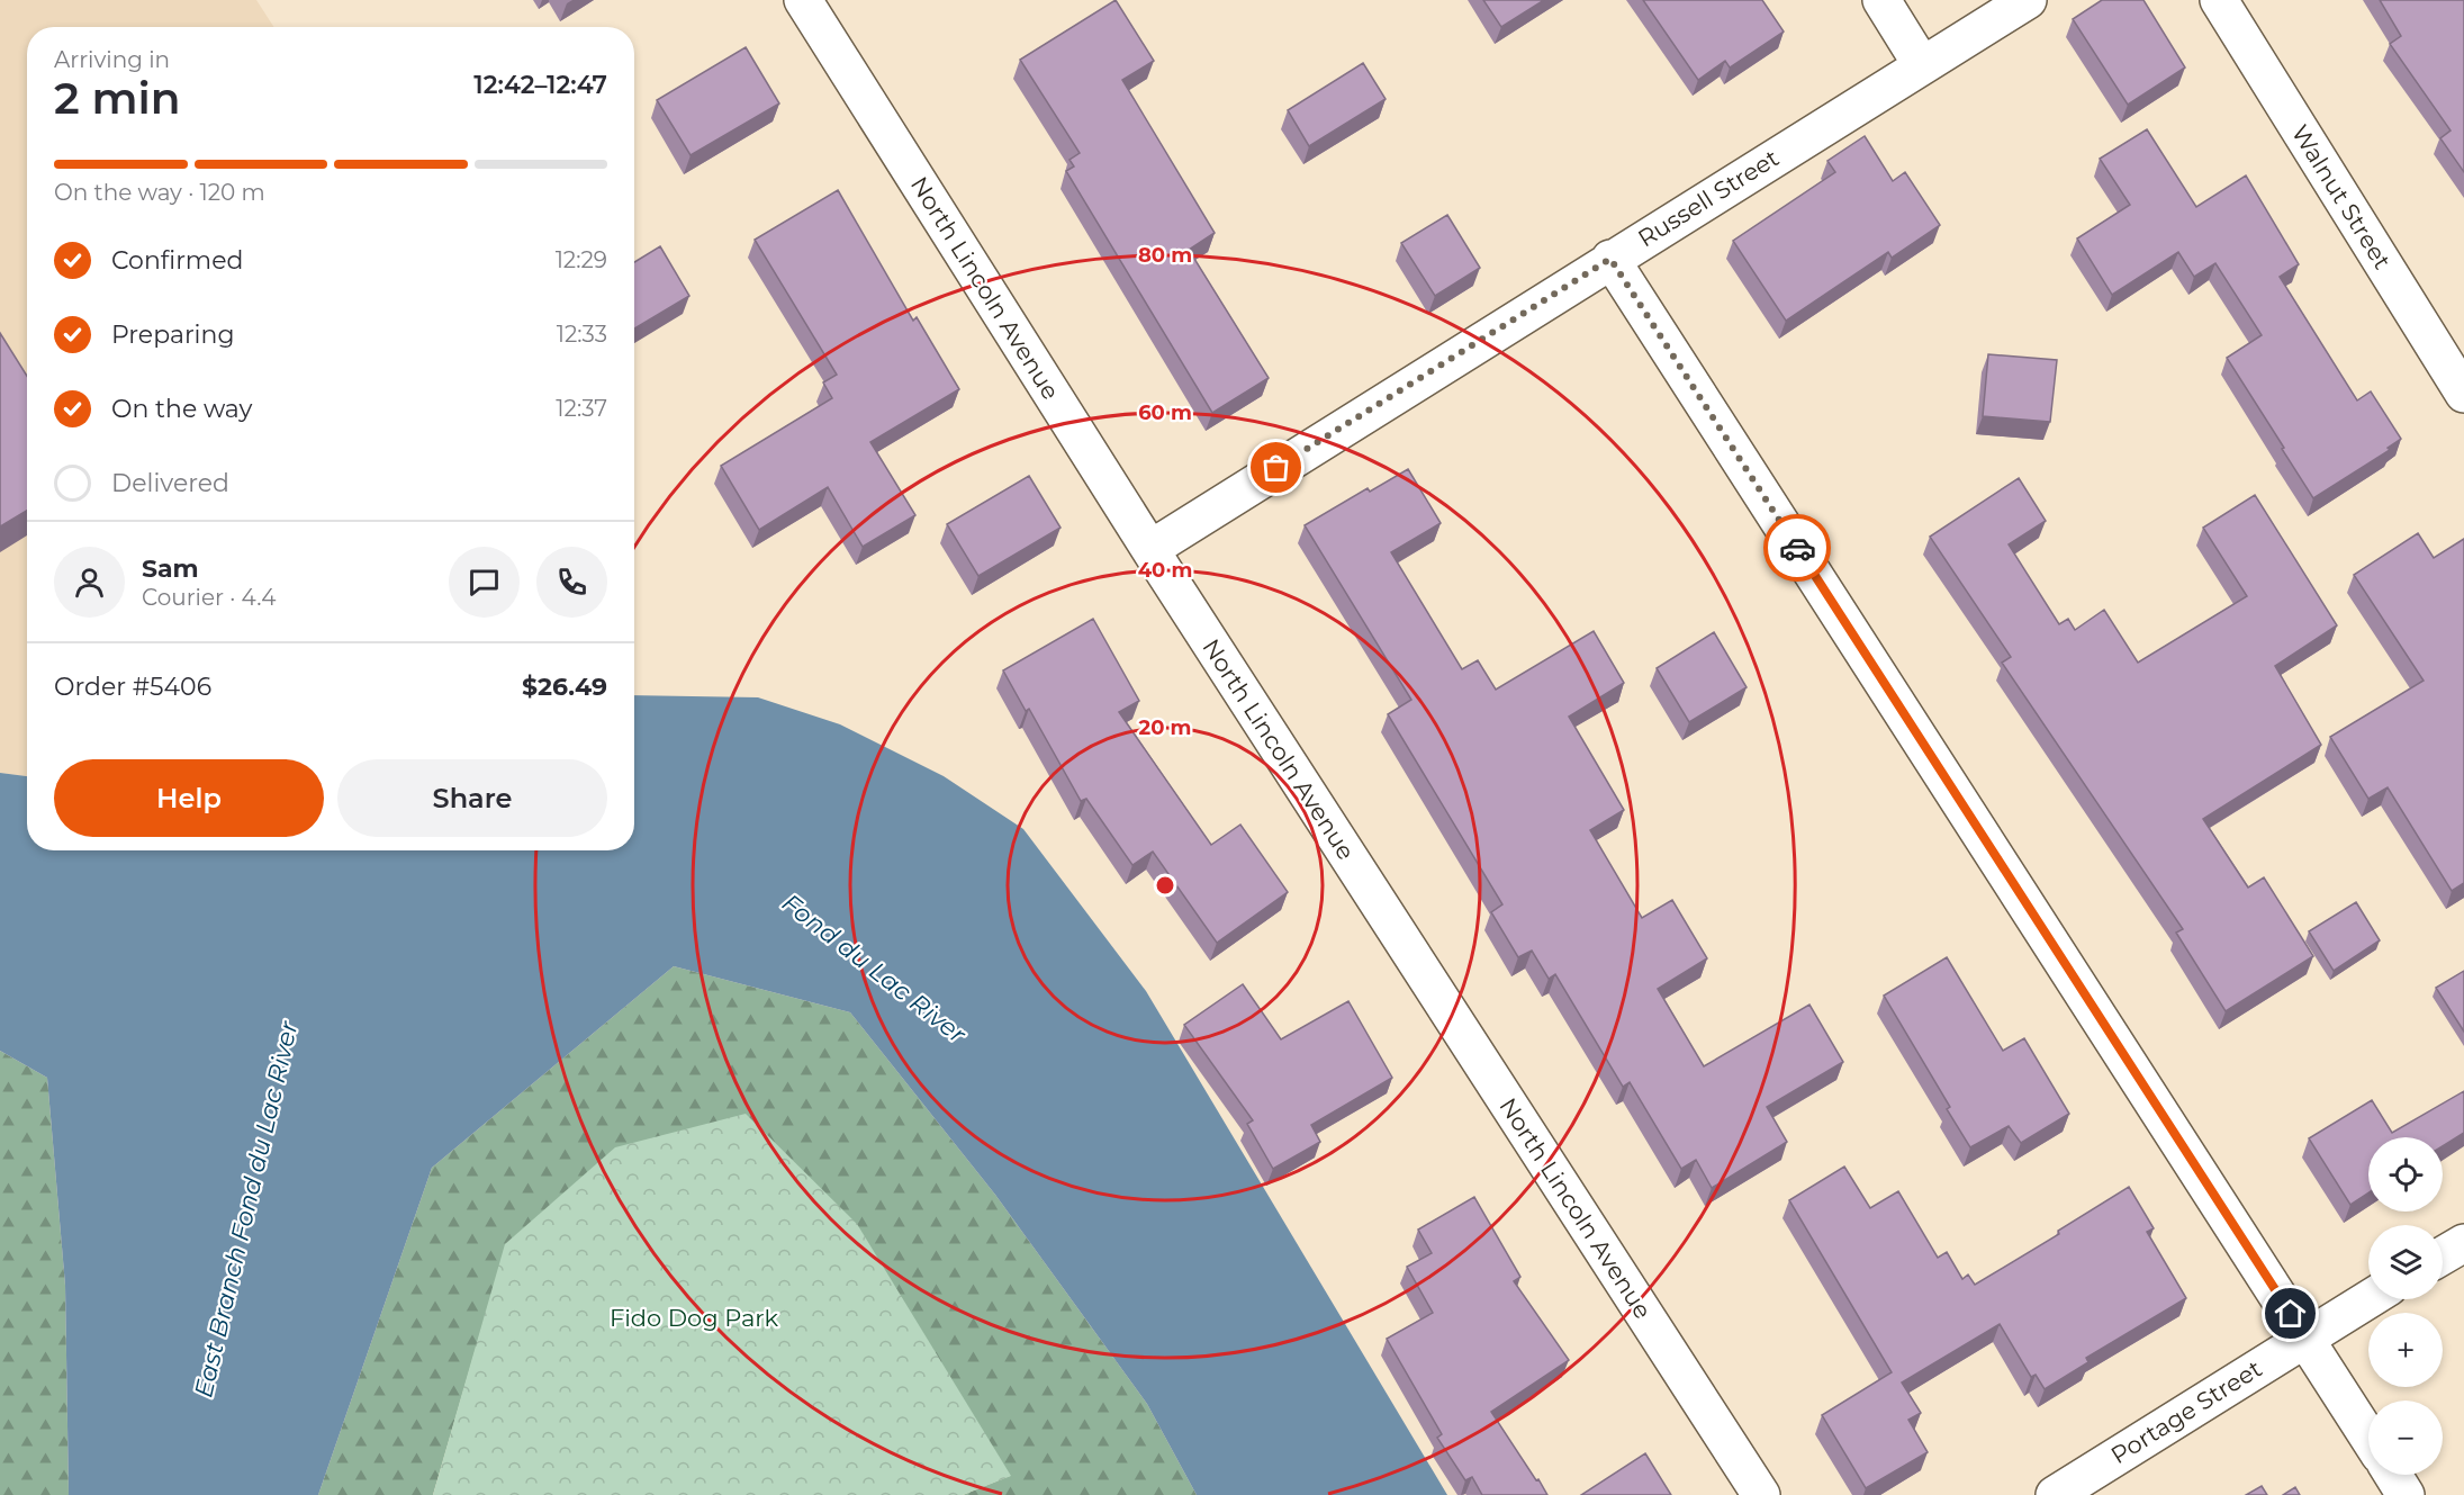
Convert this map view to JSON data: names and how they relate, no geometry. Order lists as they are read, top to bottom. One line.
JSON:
{"streets":{"street":["Walnut Street","Russell Street","North Lincoln Avenue","Portage Street"]},"crossings":[["Russell Street","North Lincoln Avenue"]],"water":["Fond du Lac River","East Branch Fond du Lac River"],"parks":["Fido Dog Park"],"page":{"heading":["2 min","Arriving in","12:42–12:47"],"panel":["Sam","Courier · 4.4","Order #5406","$26.49"],"bar":"On the way · 120 m","list":[["Confirmed","12:29"],["Preparing","12:33"],["On the way","12:37"],"Delivered"],"buttons":["Help","Share"],"map_buttons":["+","−"]},"rings":["80 m","60 m","40 m","20 m"]}
